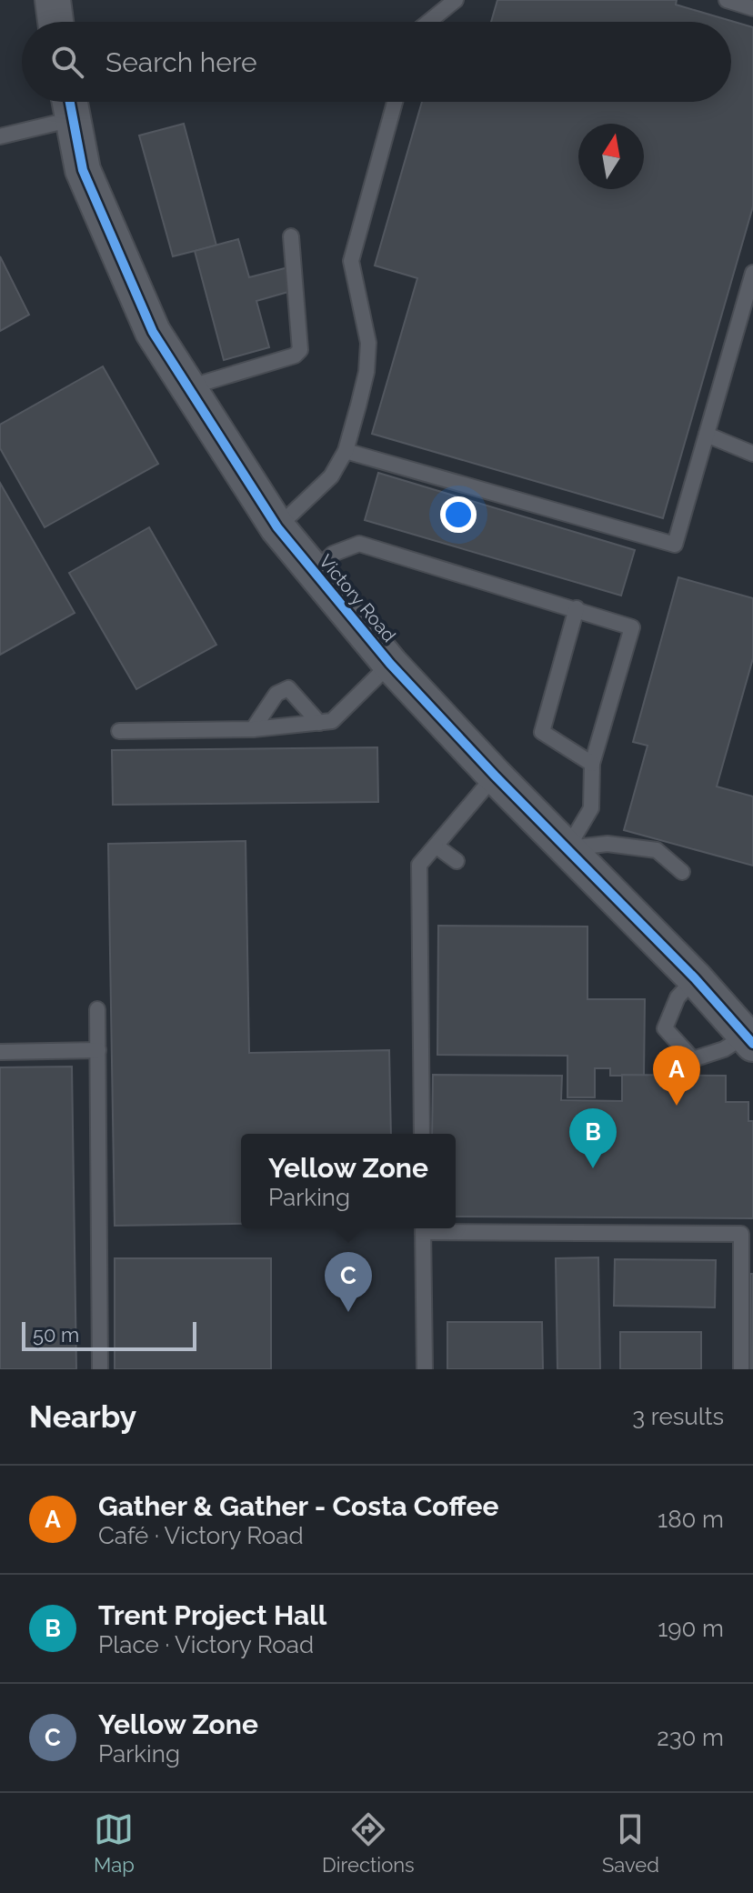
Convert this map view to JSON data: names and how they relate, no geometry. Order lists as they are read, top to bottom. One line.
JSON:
{"streets":{"street":["Victory Road"]},"scale_bar":"50 m","north":"top","page":{"search":"Search here","pins":["A","B","C"],"popup":["Yellow Zone","Parking"],"scale":"50 m","heading":["Nearby","3 results"],"list":[{"mark":"A","name":"Gather & Gather - Costa Coffee","note":"Café · Victory Road","value":"180 m"},{"mark":"B","name":"Trent Project Hall","note":"Place · Victory Road","value":"190 m"},{"mark":"C","name":"Yellow Zone","note":"Parking","value":"230 m"}],"nav":["Map","Directions","Saved"]}}
